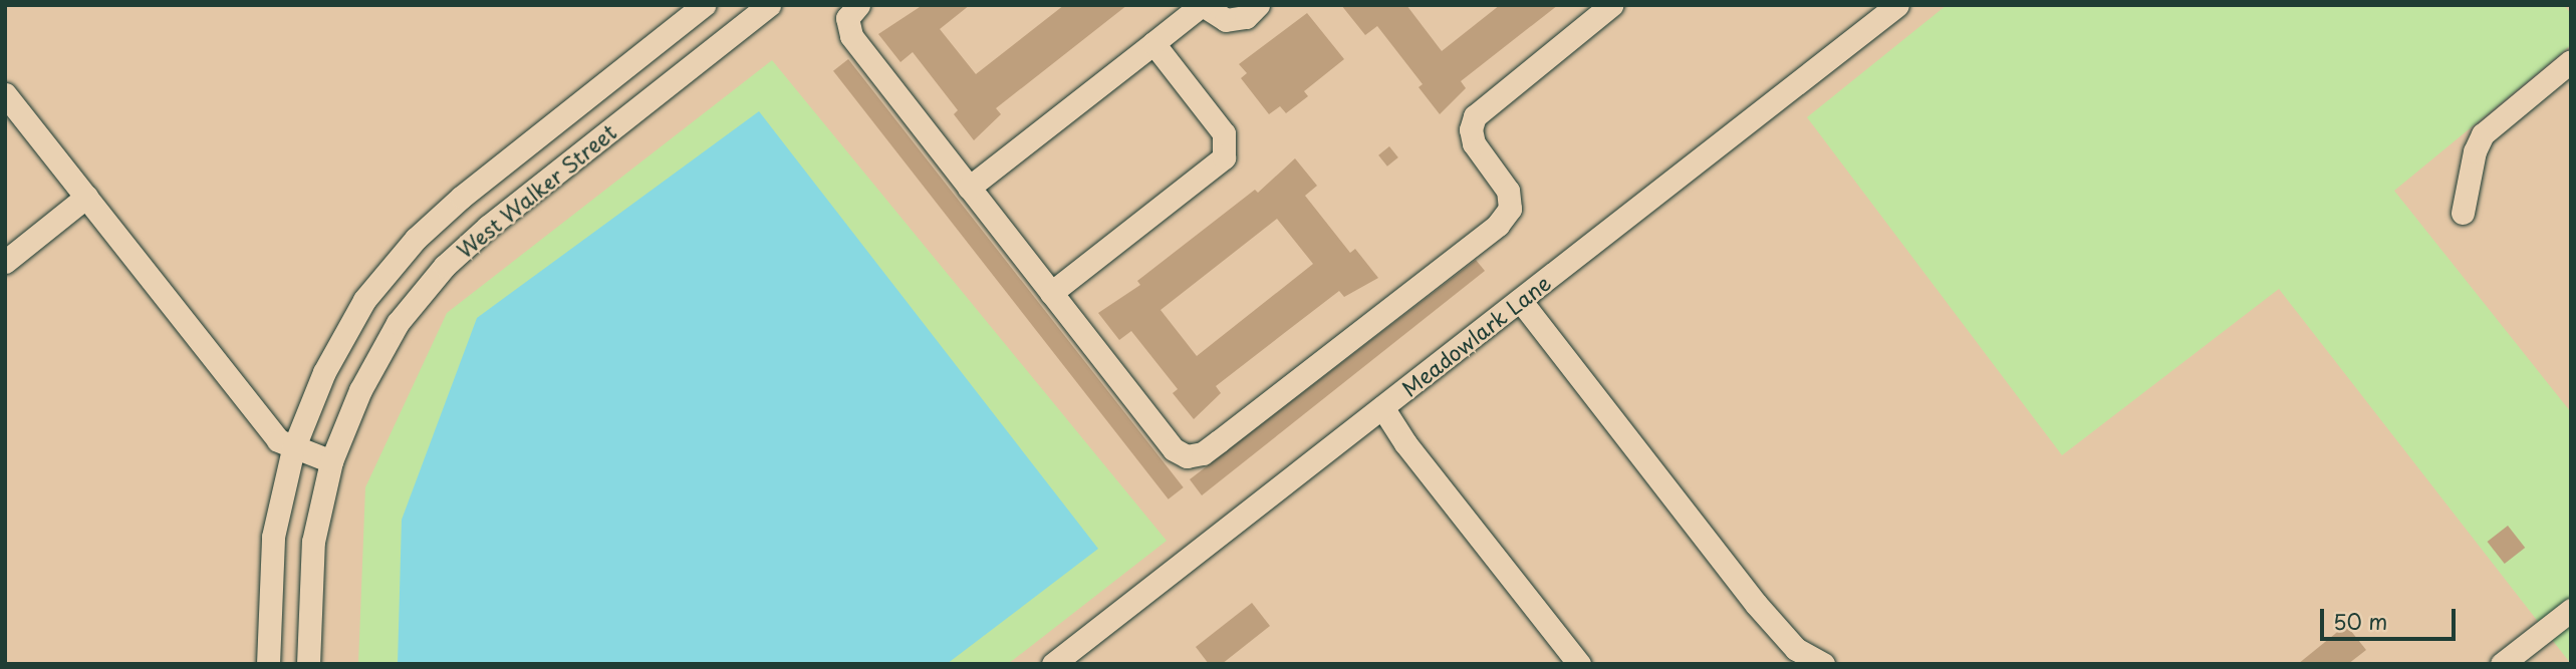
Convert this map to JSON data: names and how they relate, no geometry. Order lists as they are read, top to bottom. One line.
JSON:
{"streets":{"street":["West Walker Street","Meadowlark Lane"]},"scale_bar":"50 m"}
